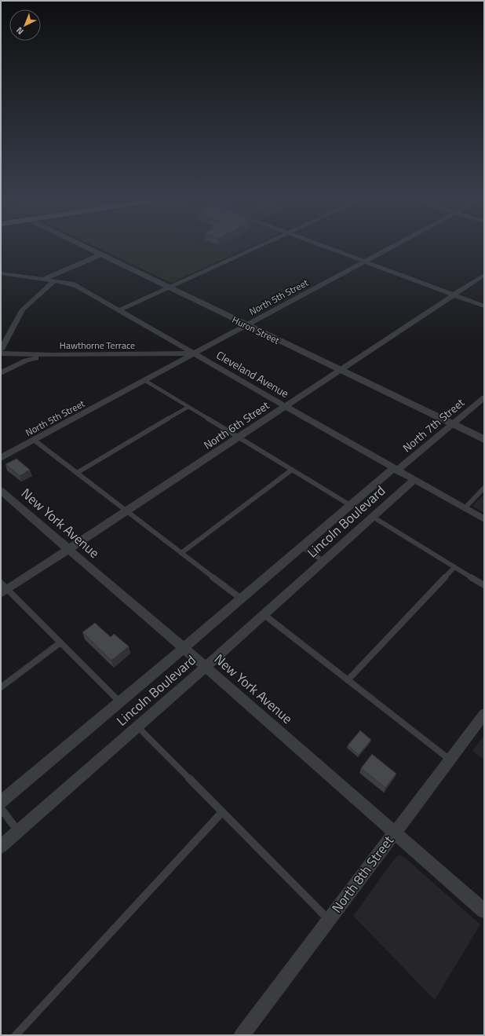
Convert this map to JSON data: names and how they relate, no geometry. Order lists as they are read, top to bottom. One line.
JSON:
{"streets":{"street":["North 5th Street","Huron Street","Hawthorne Terrace","Cleveland Avenue","North 6th Street","North 7th Street","Lincoln Boulevard","New York Avenue","North 8th Street"]},"crossings":[["North 5th Street","Huron Street"],["North 5th Street","Hawthorne Terrace"],["North 5th Street","Cleveland Avenue"],["Huron Street","North 6th Street"],["Huron Street","North 7th Street"],["Hawthorne Terrace","Cleveland Avenue"],["Cleveland Avenue","North 6th Street"],["Cleveland Avenue","North 7th Street"],["Cleveland Avenue","Lincoln Boulevard"],["North 6th Street","New York Avenue"],["North 7th Street","Lincoln Boulevard"],["Lincoln Boulevard","New York Avenue"],["New York Avenue","North 8th Street"]],"north":"bottom left"}
